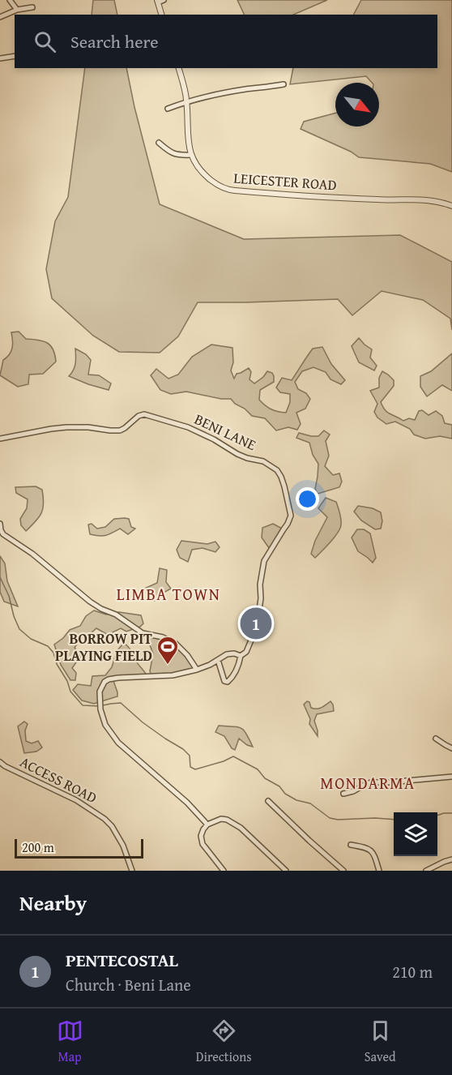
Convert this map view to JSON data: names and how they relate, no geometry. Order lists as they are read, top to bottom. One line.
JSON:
{"streets":{"street":["LEICESTER ROAD","BENI LANE","ACCESS ROAD"]},"districts":["LIMBA TOWN","MONDARMA"],"places":{"sports":["BORROW PIT PLAYING FIELD"]},"scale_bar":"200 m","north":"bottom right","page":{"search":"Search here","pins":"1","scale":"200 m","heading":"Nearby","list":[{"mark":"1","name":"PENTECOSTAL","note":"Church · Beni Lane","value":"210 m"}],"nav":["Map","Directions","Saved"]}}
